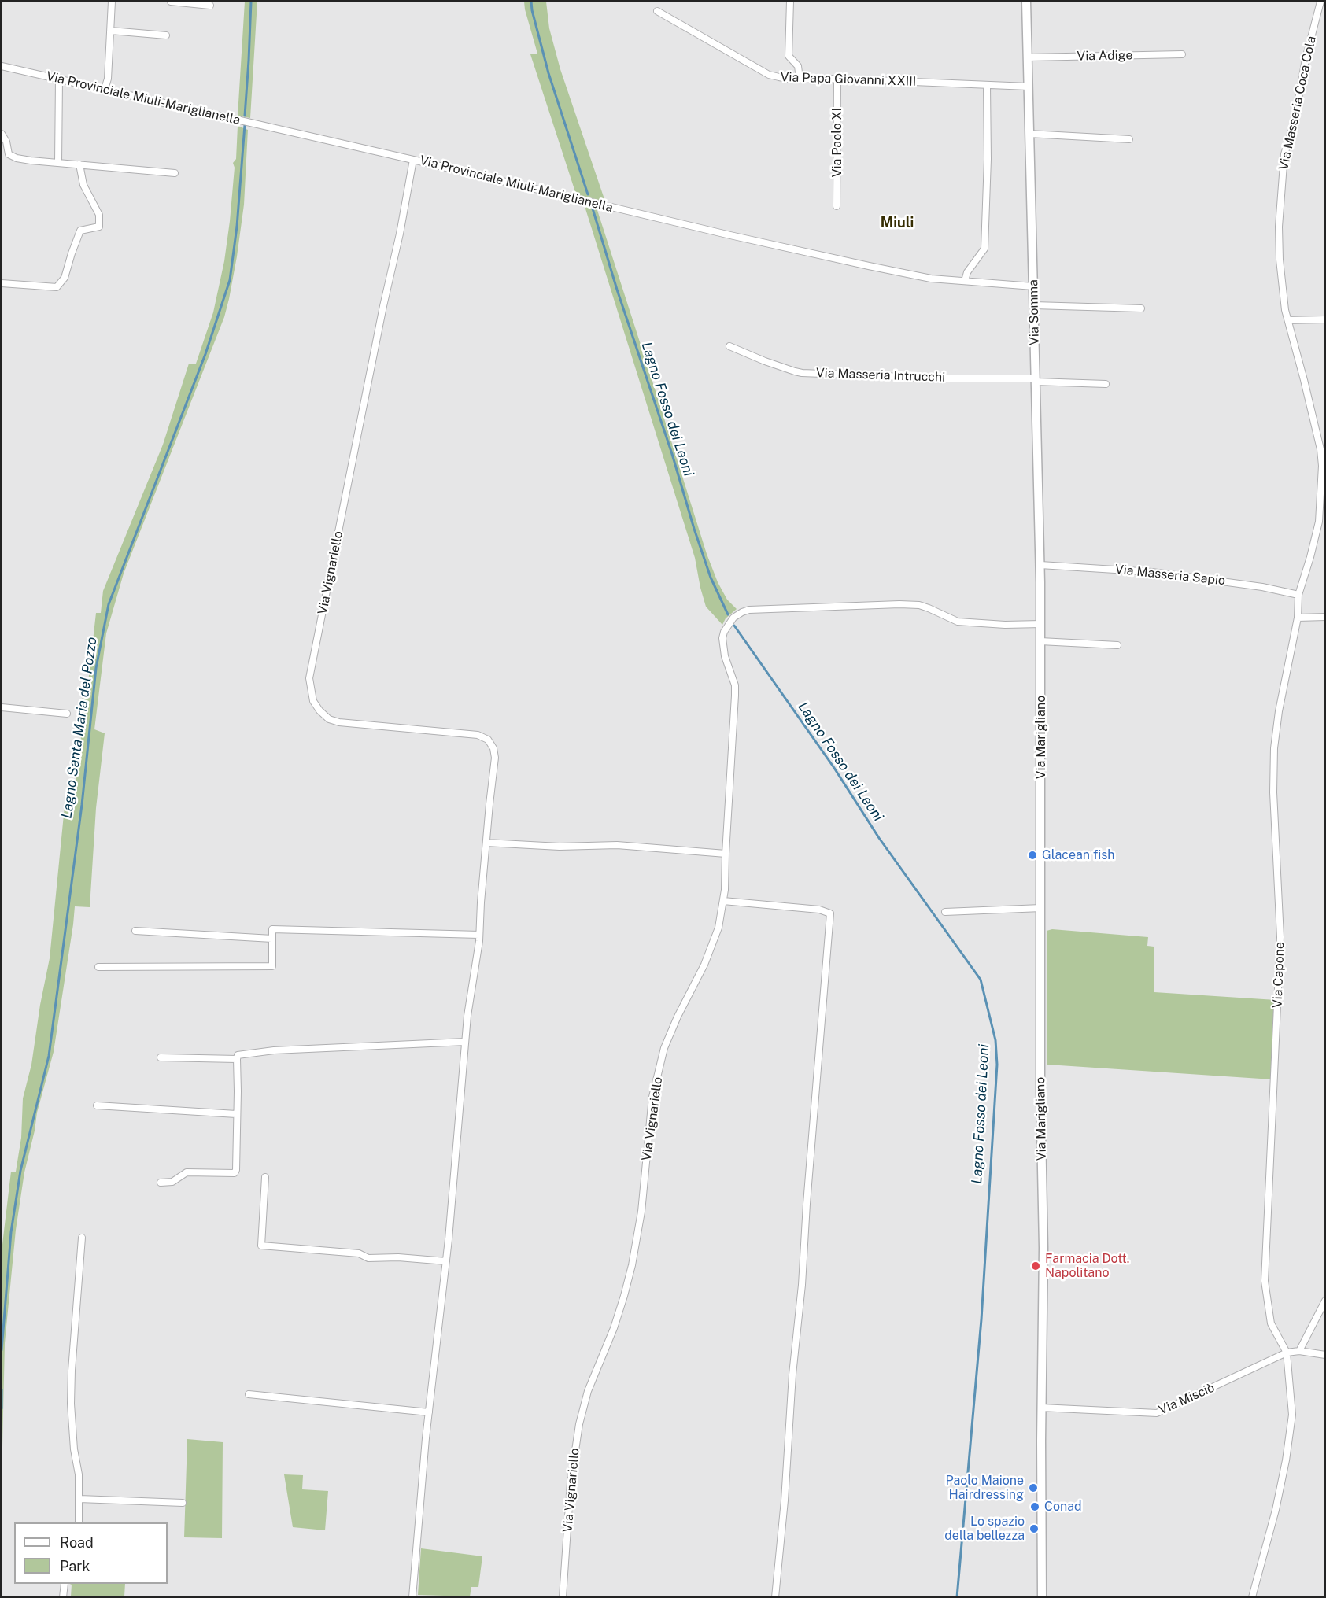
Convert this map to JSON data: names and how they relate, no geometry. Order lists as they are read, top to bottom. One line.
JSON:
{"streets":{"street":["Via Adige","Via Papa Giovanni XXIII","Via Provinciale Miuli-Mariglianella","Via Masseria Coca Cola","Via Paolo XI","Via Somma","Via Masseria Intrucchi","Via Vignariello","Via Masseria Sapio","Via Marigliano","Via Capone","Via Misciò"]},"crossings":[["Via Adige","Via Somma"],["Via Papa Giovanni XXIII","Via Paolo XI"],["Via Papa Giovanni XXIII","Via Somma"],["Via Provinciale Miuli-Mariglianella","Via Somma"],["Via Provinciale Miuli-Mariglianella","Via Vignariello"],["Via Masseria Coca Cola","Via Masseria Sapio"],["Via Masseria Coca Cola","Via Capone"],["Via Somma","Via Masseria Intrucchi"],["Via Somma","Via Vignariello"],["Via Somma","Via Masseria Sapio"],["Via Somma","Via Marigliano"],["Via Vignariello","Via Marigliano"],["Via Masseria Sapio","Via Capone"],["Via Marigliano","Via Misciò"],["Via Capone","Via Misciò"]],"districts":["Miuli"],"water":["Lagno Fosso dei Leoni","Lagno Santa Maria del Pozzo"],"places":["Glacean fish","Farmacia Dott. Napolitano","Paolo Maione Hairdressing","Conad","Lo spazio della bellezza"],"legend":["Road","Park"]}
